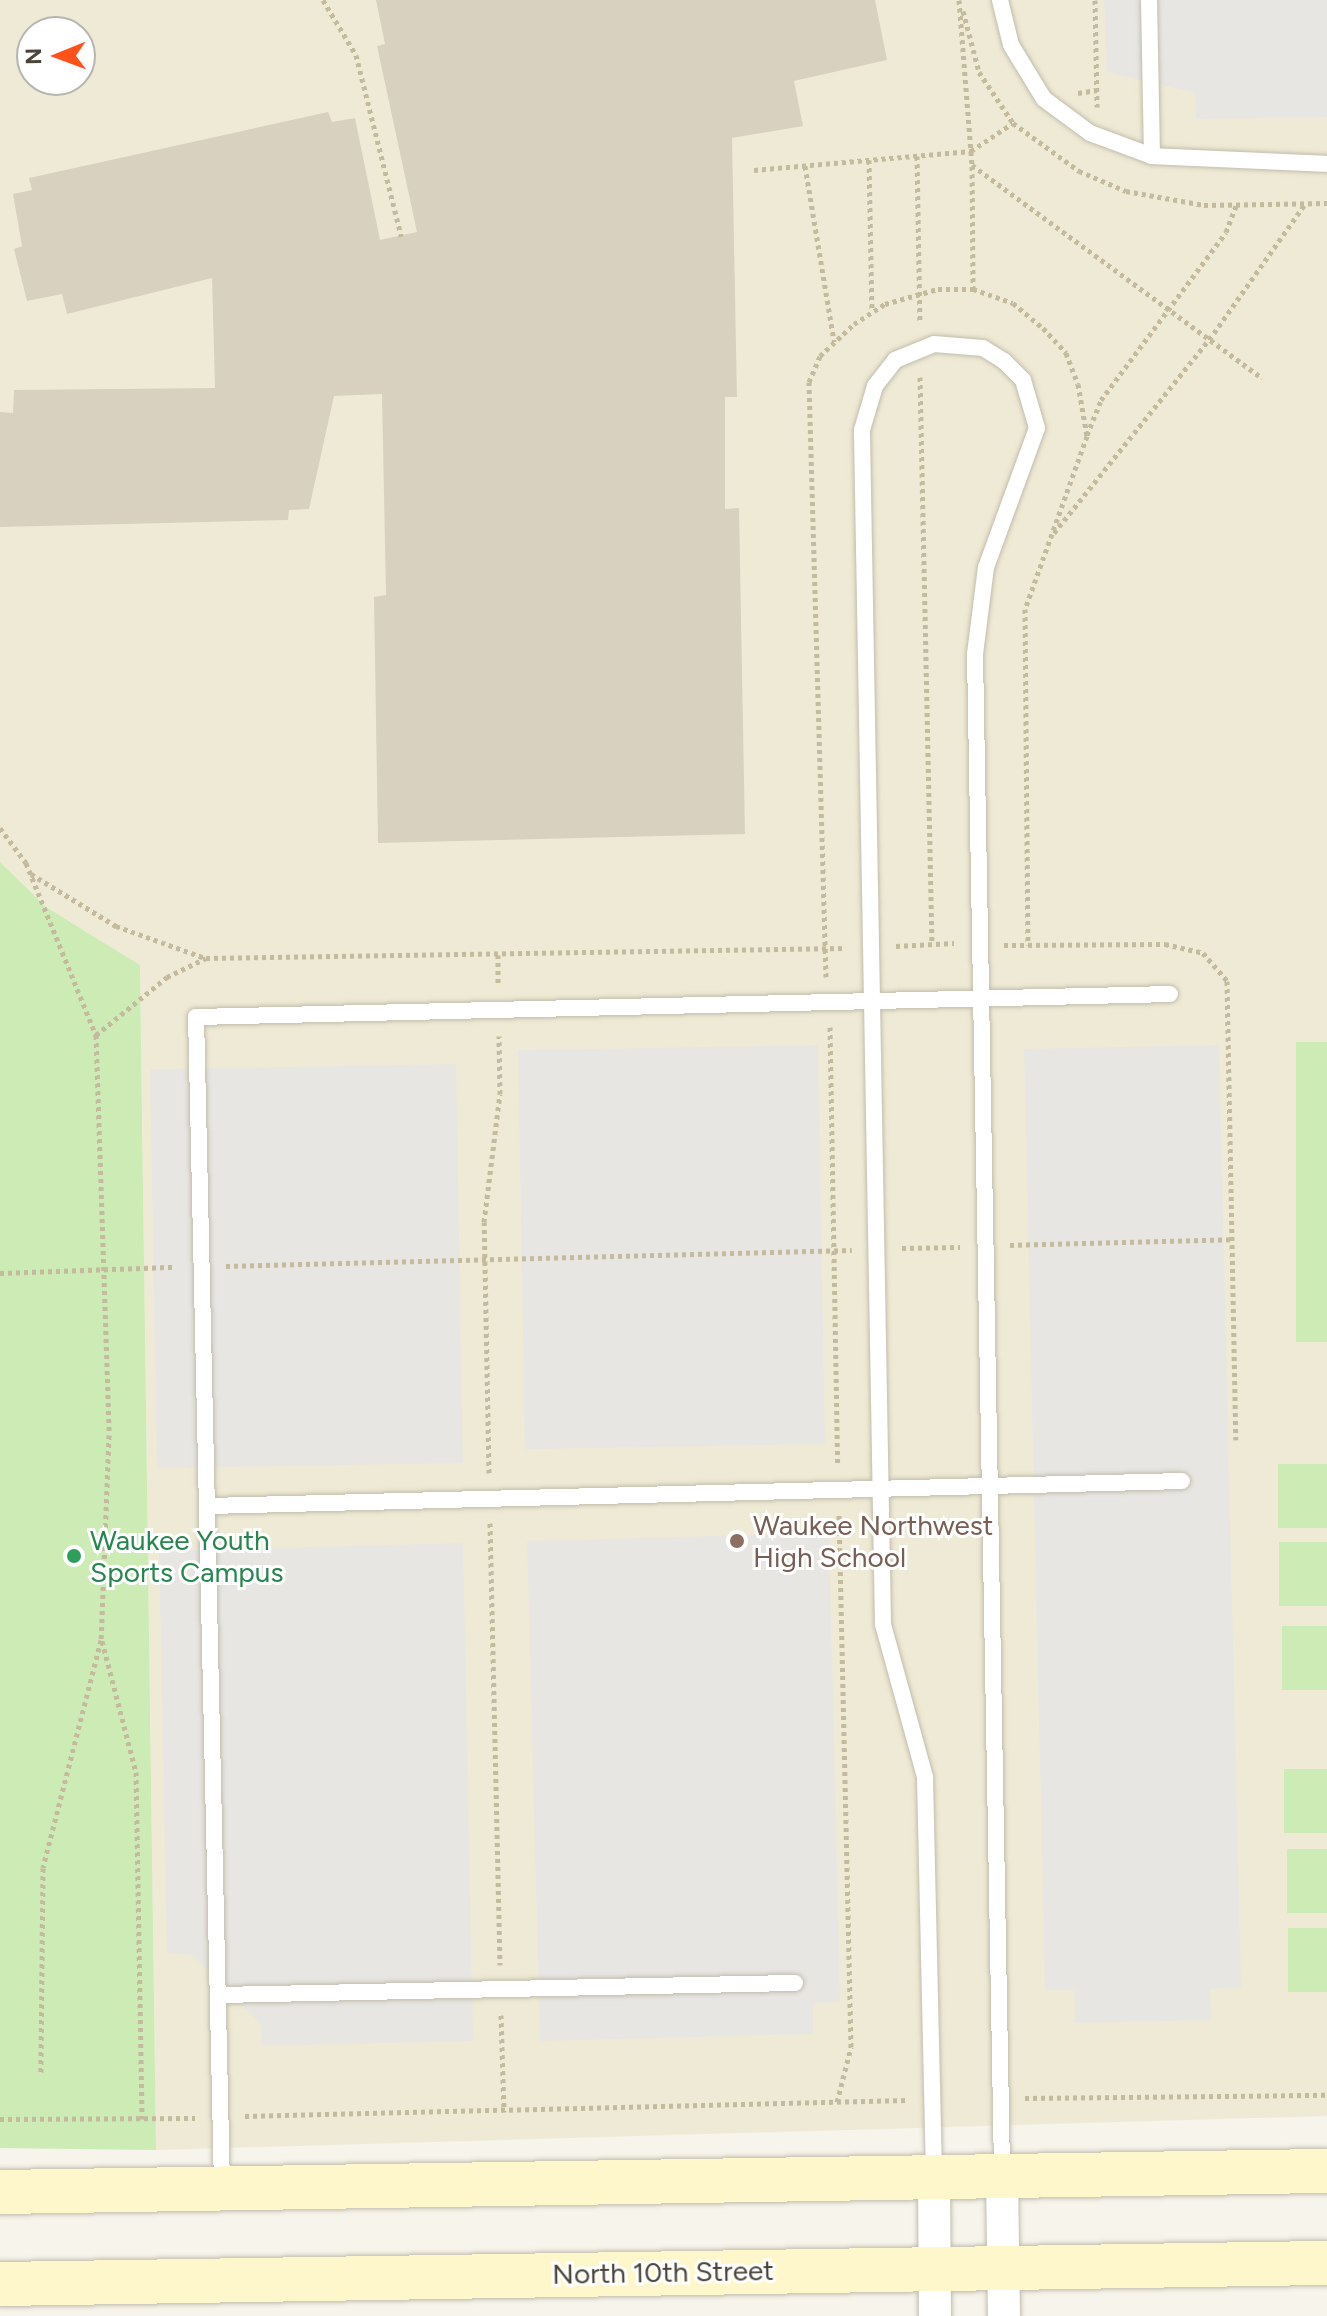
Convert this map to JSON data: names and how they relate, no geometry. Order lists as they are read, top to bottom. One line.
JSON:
{"streets":{"main road":["North 10th Street"]},"places":["Waukee Northwest High School","Waukee Youth Sports Campus"],"north":"left"}
